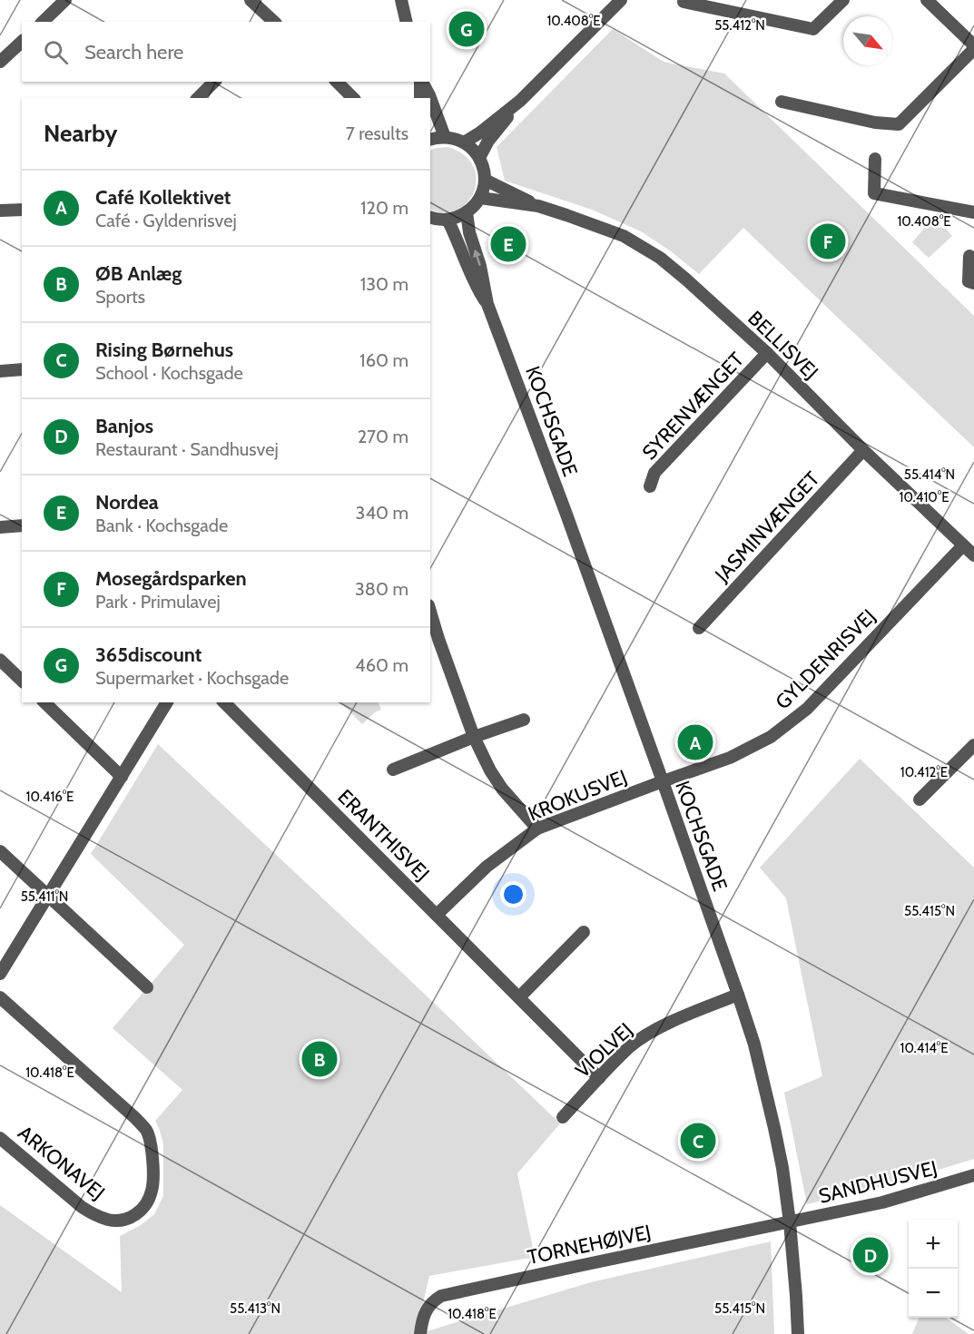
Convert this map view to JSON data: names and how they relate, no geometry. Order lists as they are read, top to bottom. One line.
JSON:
{"streets":{"street":["BELLISVEJ","SYRENVÆNGET","KOCHSGADE","JASMINVÆNGET","GYLDENRISVEJ","KROKUSVEJ","ERANTHISVEJ","VIOLVEJ","ARKONAVEJ","SANDHUSVEJ","TORNEHØJVEJ"]},"crossings":[["BELLISVEJ","SYRENVÆNGET"],["BELLISVEJ","JASMINVÆNGET"],["BELLISVEJ","GYLDENRISVEJ"],["KOCHSGADE","GYLDENRISVEJ"],["KOCHSGADE","KROKUSVEJ"],["KOCHSGADE","VIOLVEJ"],["KOCHSGADE","SANDHUSVEJ"],["KOCHSGADE","TORNEHØJVEJ"],["GYLDENRISVEJ","KROKUSVEJ"],["KROKUSVEJ","ERANTHISVEJ"],["ERANTHISVEJ","VIOLVEJ"],["SANDHUSVEJ","TORNEHØJVEJ"]],"north":"bottom right","page":{"pins":["G","F","E","A","B","C","D"],"search":"Search here","heading":["Nearby","7 results"],"list":[{"mark":"A","name":"Café Kollektivet","note":"Café · Gyldenrisvej","value":"120 m"},{"mark":"B","name":"ØB Anlæg","note":"Sports","value":"130 m"},{"mark":"C","name":"Rising Børnehus","note":"School · Kochsgade","value":"160 m"},{"mark":"D","name":"Banjos","note":"Restaurant · Sandhusvej","value":"270 m"},{"mark":"E","name":"Nordea","note":"Bank · Kochsgade","value":"340 m"},{"mark":"F","name":"Mosegårdsparken","note":"Park · Primulavej","value":"380 m"},{"mark":"G","name":"365discount","note":"Supermarket · Kochsgade","value":"460 m"}],"map_buttons":["+","−"]},"coordinates":["10.408°E","55.412°N","55.414°N","10.410°E","10.412°E","10.416°E","55.411°N","55.415°N","10.414°E","10.418°E","55.413°N"]}
